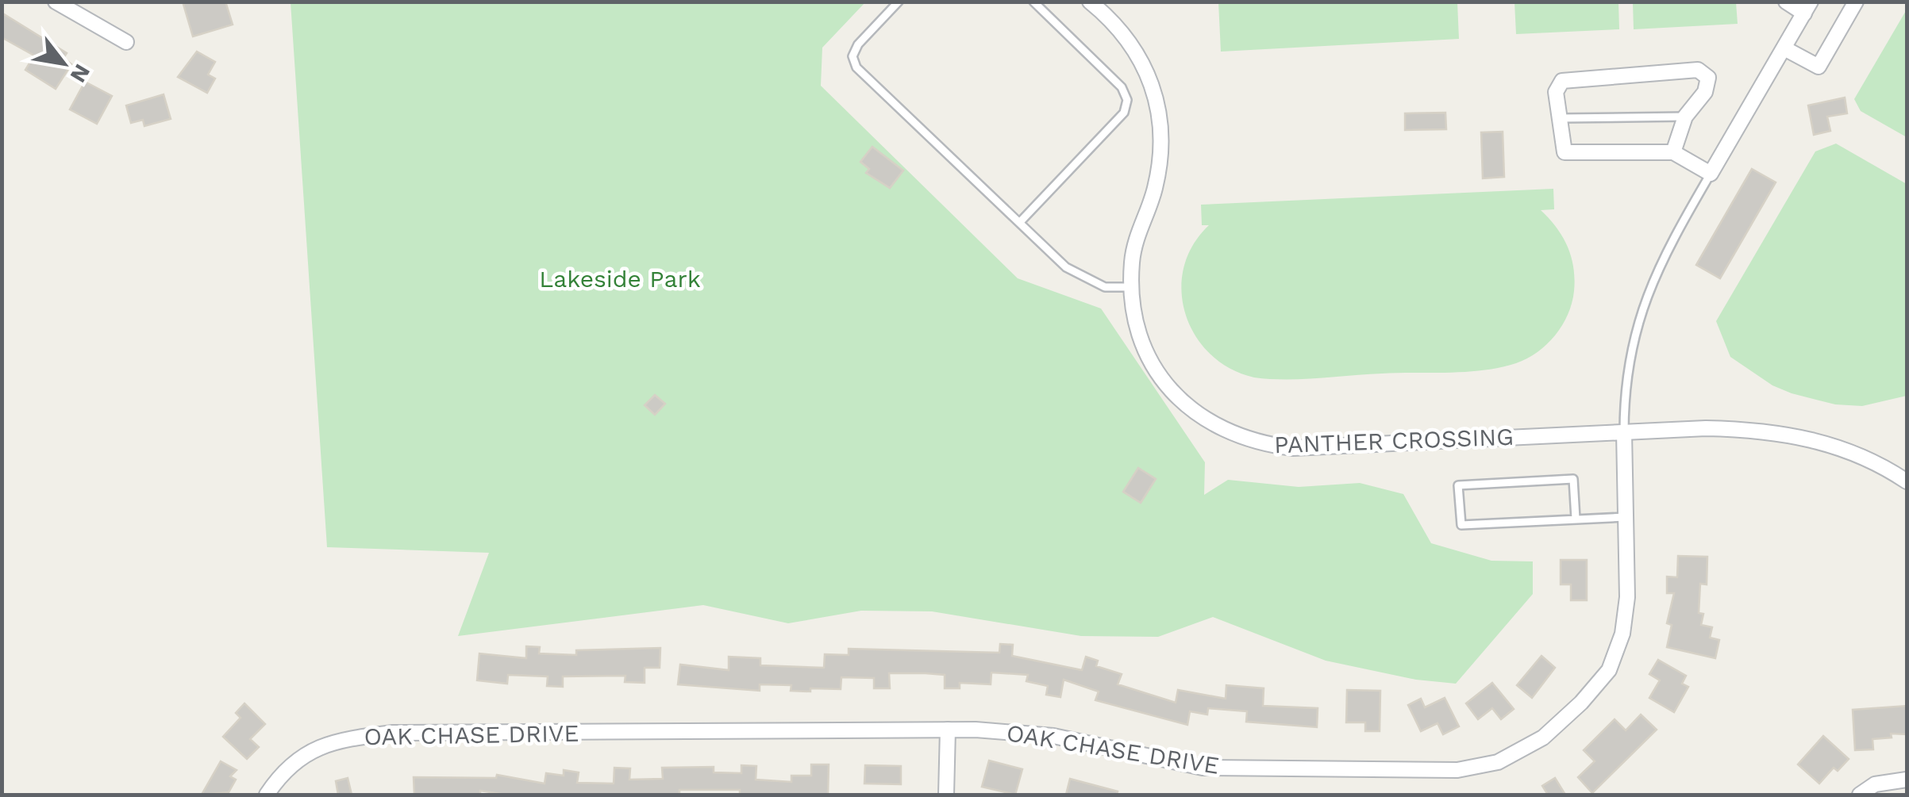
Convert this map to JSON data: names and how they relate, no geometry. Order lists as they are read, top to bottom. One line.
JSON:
{"streets":{"street":["PANTHER CROSSING","OAK CHASE DRIVE"]},"crossings":[["PANTHER CROSSING","OAK CHASE DRIVE"]],"parks":["Lakeside Park"],"north":"bottom right"}
